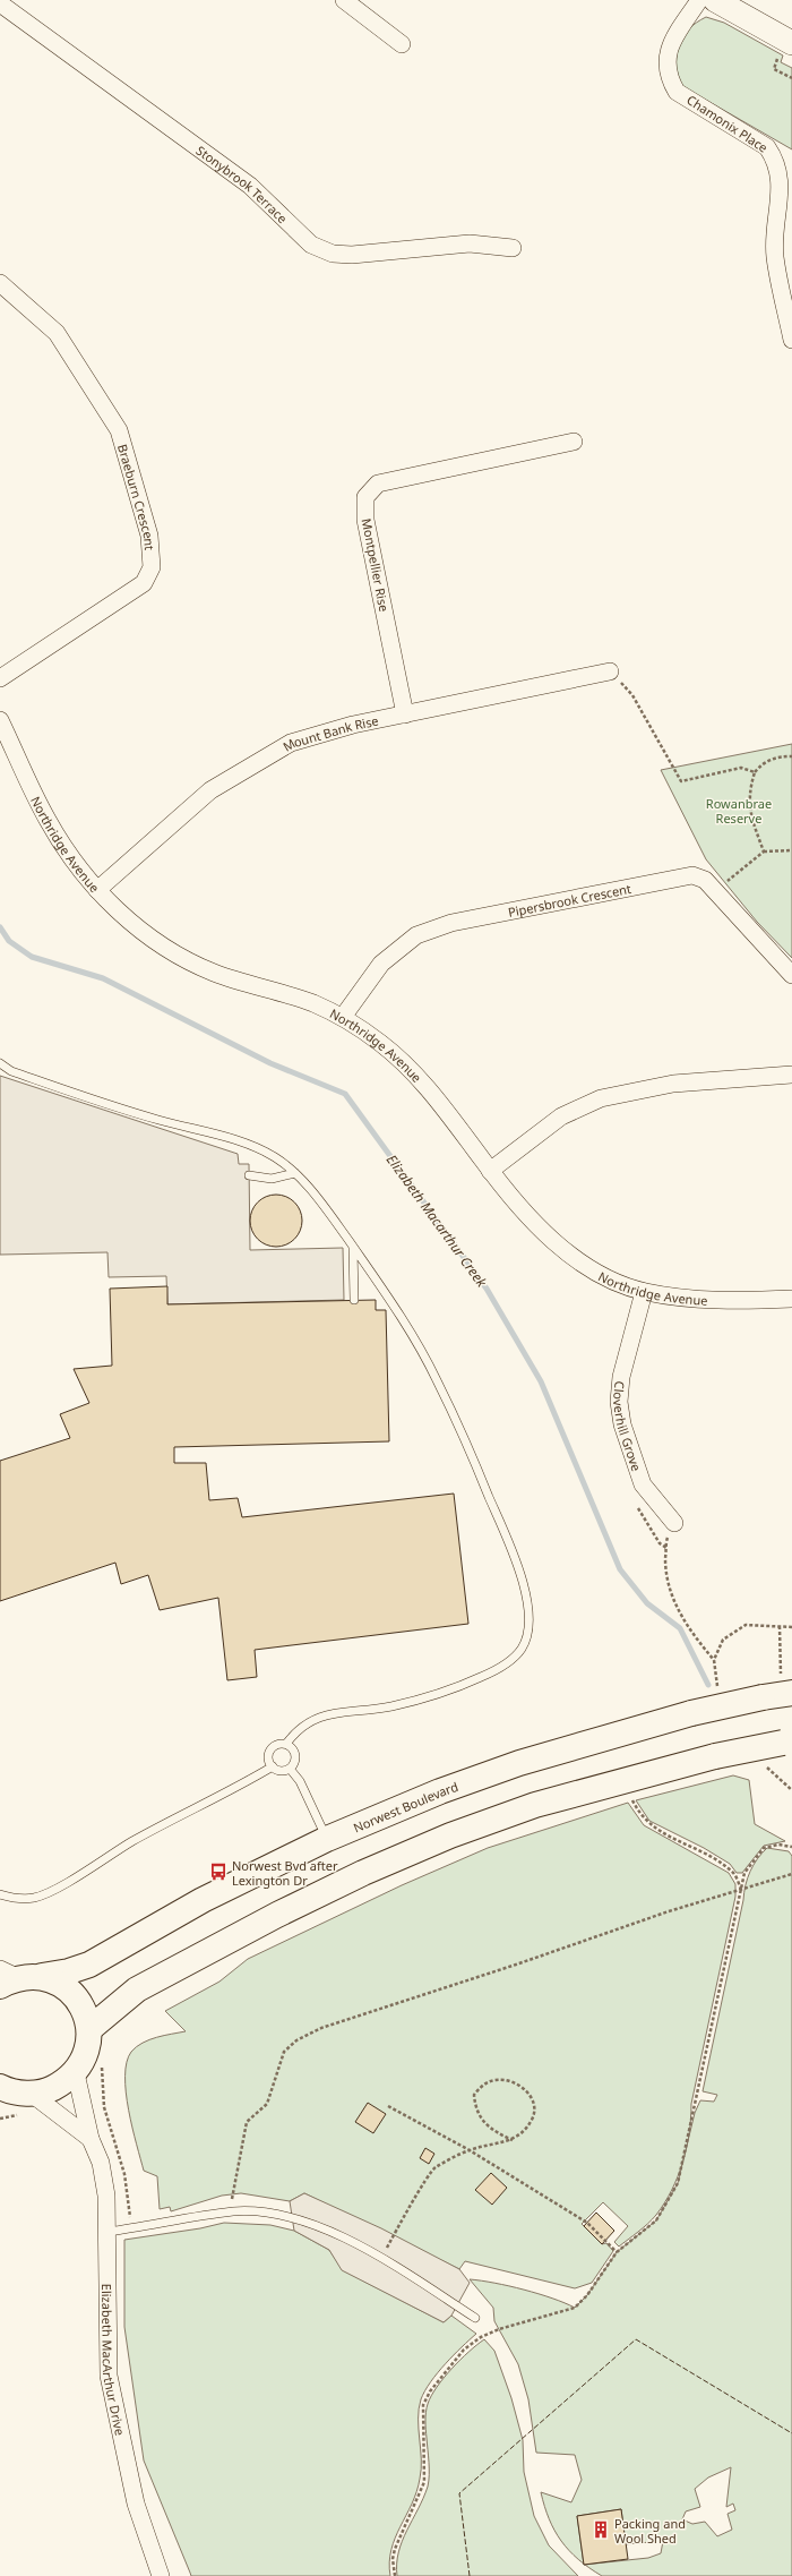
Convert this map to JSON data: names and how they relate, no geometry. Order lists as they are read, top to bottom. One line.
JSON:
{"streets":{"main road":["Norwest Boulevard"],"street":["Chamonix Place","Stonybrook Terrace","Braeburn Crescent","Montpellier Rise","Mount Bank Rise","Northridge Avenue","Pipersbrook Crescent","Cloverhill Grove","Elizabeth MacArthur Drive"]},"crossings":[["Montpellier Rise","Mount Bank Rise"],["Mount Bank Rise","Northridge Avenue"],["Northridge Avenue","Pipersbrook Crescent"],["Northridge Avenue","Cloverhill Grove"]],"water":["Elizabeth Macarthur Creek"],"parks":["Rowanbrae Reserve"],"places":{"bus stop":["Norwest Bvd after Lexington Dr"],"building":["Packing and Wool Shed"]}}
